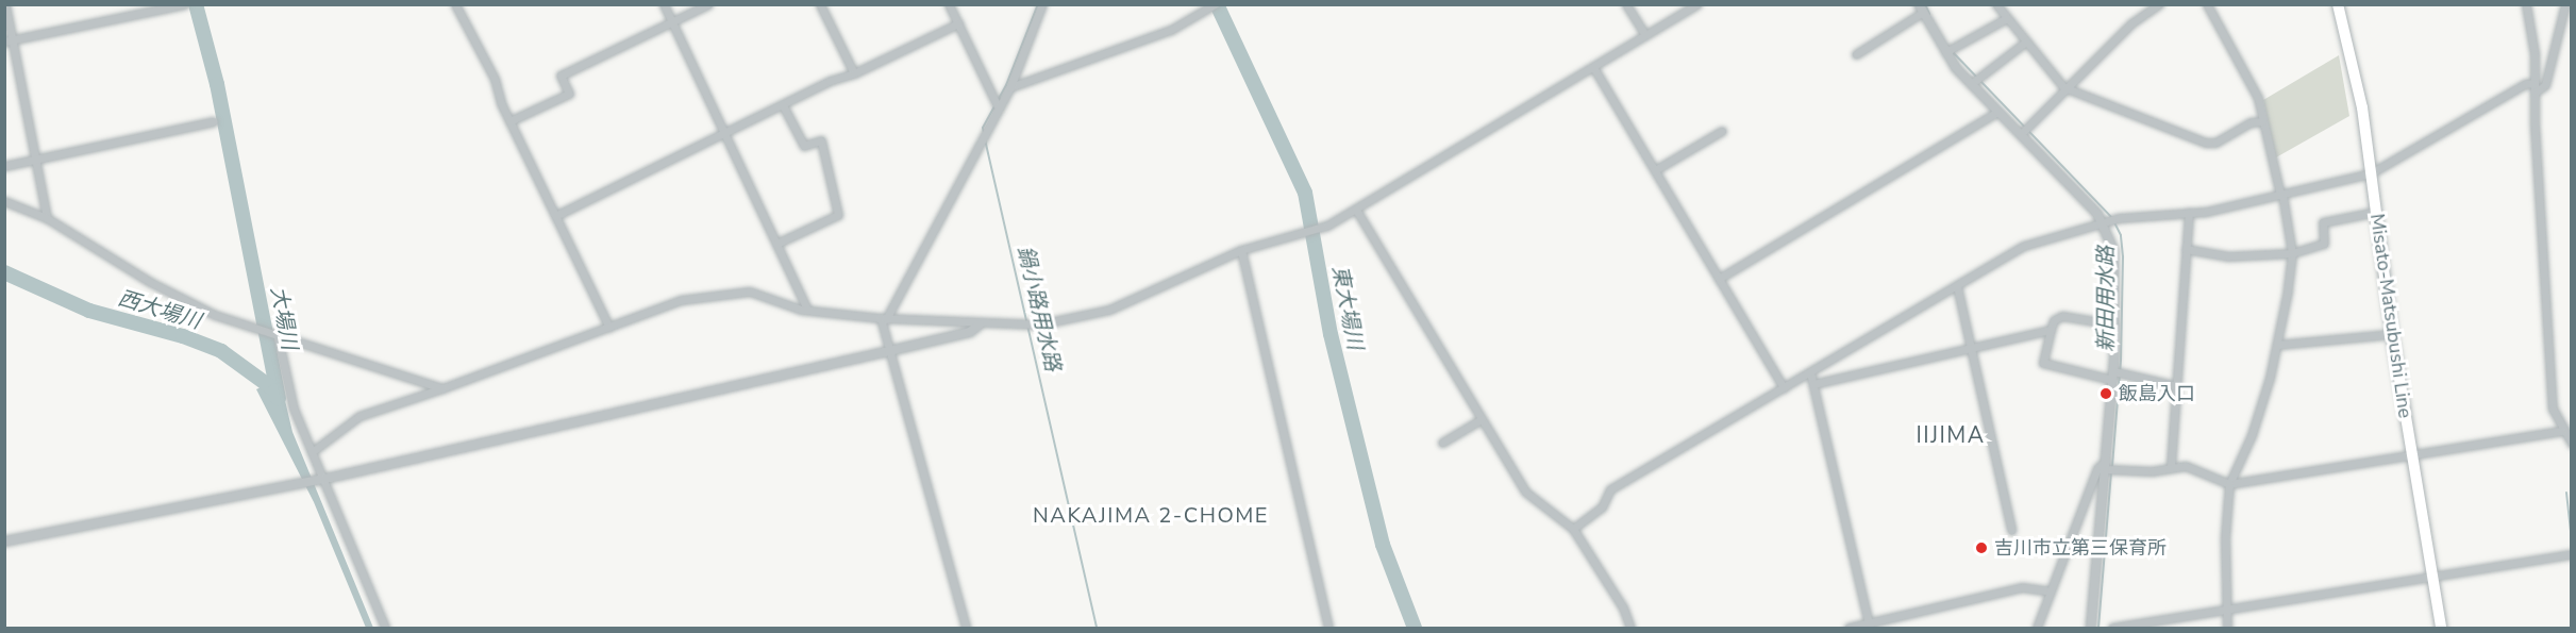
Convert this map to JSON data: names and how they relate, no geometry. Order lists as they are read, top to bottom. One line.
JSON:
{"streets":{"main road":["Misato-Matsubushi Line"]},"districts":["IIJIMA","NAKAJIMA 2-CHOME"],"water":["新田用水路","東大場川","鍋小路用水路","西大場川","大場川"],"places":["飯島入口","吉川市立第三保育所"]}
